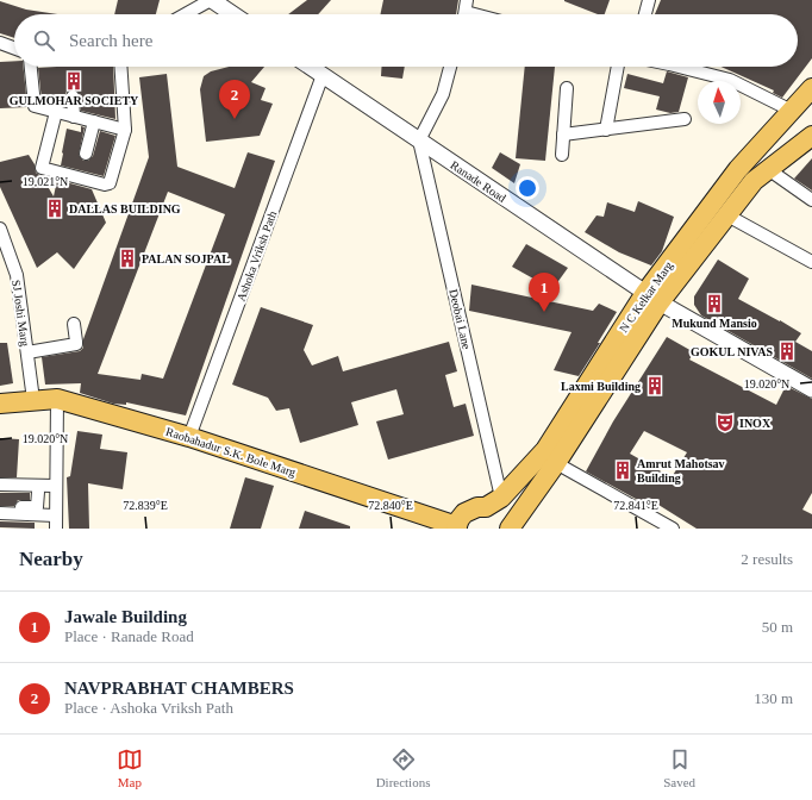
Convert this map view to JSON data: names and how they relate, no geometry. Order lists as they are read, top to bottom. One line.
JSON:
{"streets":{"main road":["N C Kelkar Marg","Raobahadur S.K. Bole Marg"],"street":["Ranade Road","Ashoka Vriksh Path","SJ Joshi Marg","Deobai Lane"]},"crossings":[["Ranade Road","Ashoka Vriksh Path"],["Ranade Road","N C Kelkar Marg"],["Ranade Road","Deobai Lane"],["Ashoka Vriksh Path","Raobahadur S.K. Bole Marg"],["N C Kelkar Marg","Deobai Lane"],["N C Kelkar Marg","Raobahadur S.K. Bole Marg"],["SJ Joshi Marg","Raobahadur S.K. Bole Marg"]],"places":{"building":["GULMOHAR SOCIETY","DALLAS BUILDING","PALAN SOJPAL","Mukund Mansio","GOKUL NIVAS","Laxmi Building","Amrut Mahotsav Building"],"theatre":["INOX"]},"north":"top","page":{"search":"Search here","pins":["2","1"],"heading":["Nearby","2 results"],"list":[{"mark":"1","name":"Jawale Building","note":"Place · Ranade Road","value":"50 m"},{"mark":"2","name":"NAVPRABHAT CHAMBERS","note":"Place · Ashoka Vriksh Path","value":"130 m"}],"nav":["Map","Directions","Saved"]},"coordinates":["19.021°N","19.020°N","72.839°E","72.840°E","72.841°E"]}
